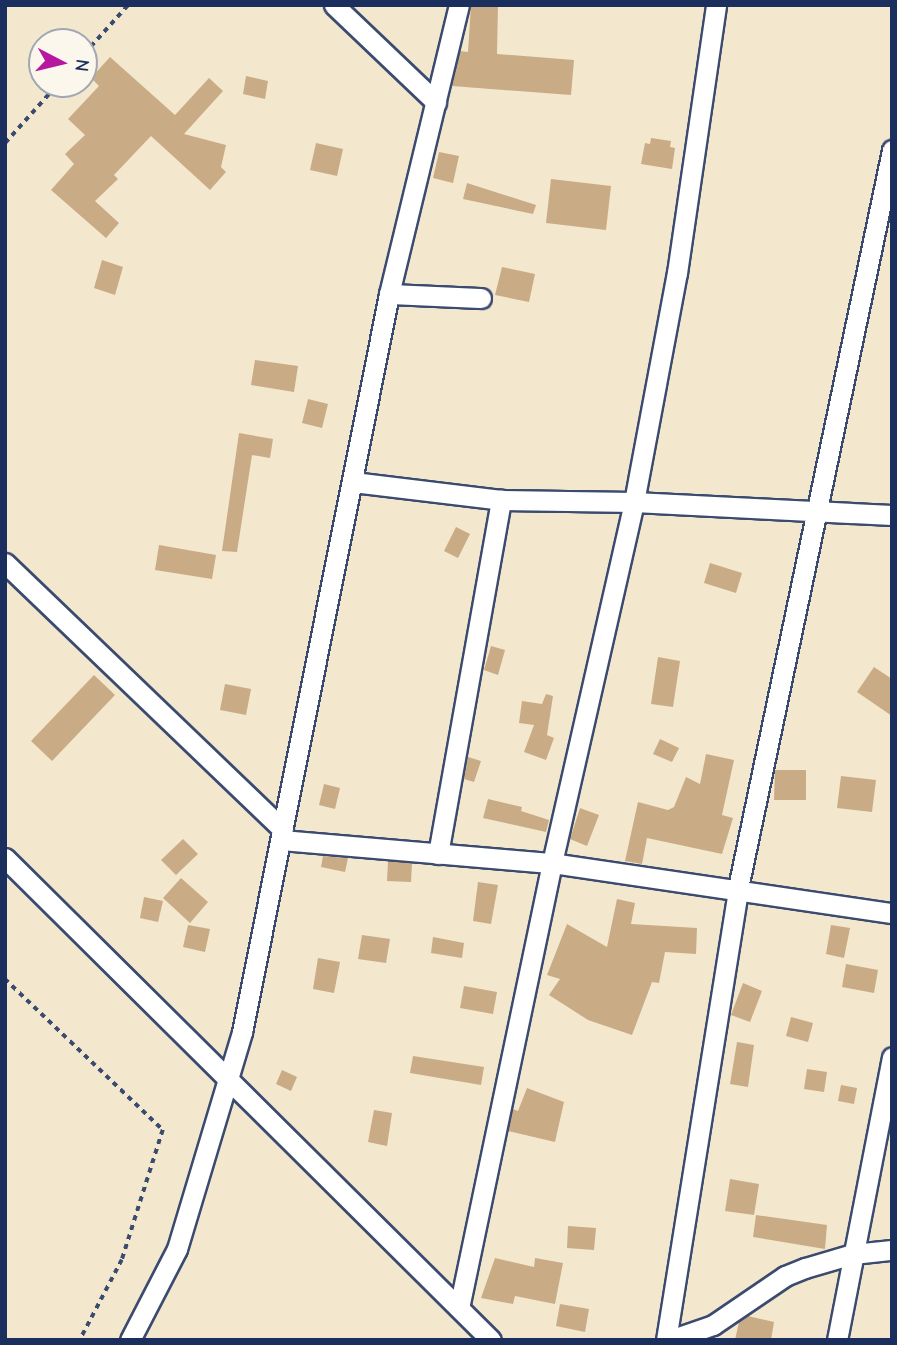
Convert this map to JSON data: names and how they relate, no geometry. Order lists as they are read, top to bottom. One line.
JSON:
{"north":"right"}
